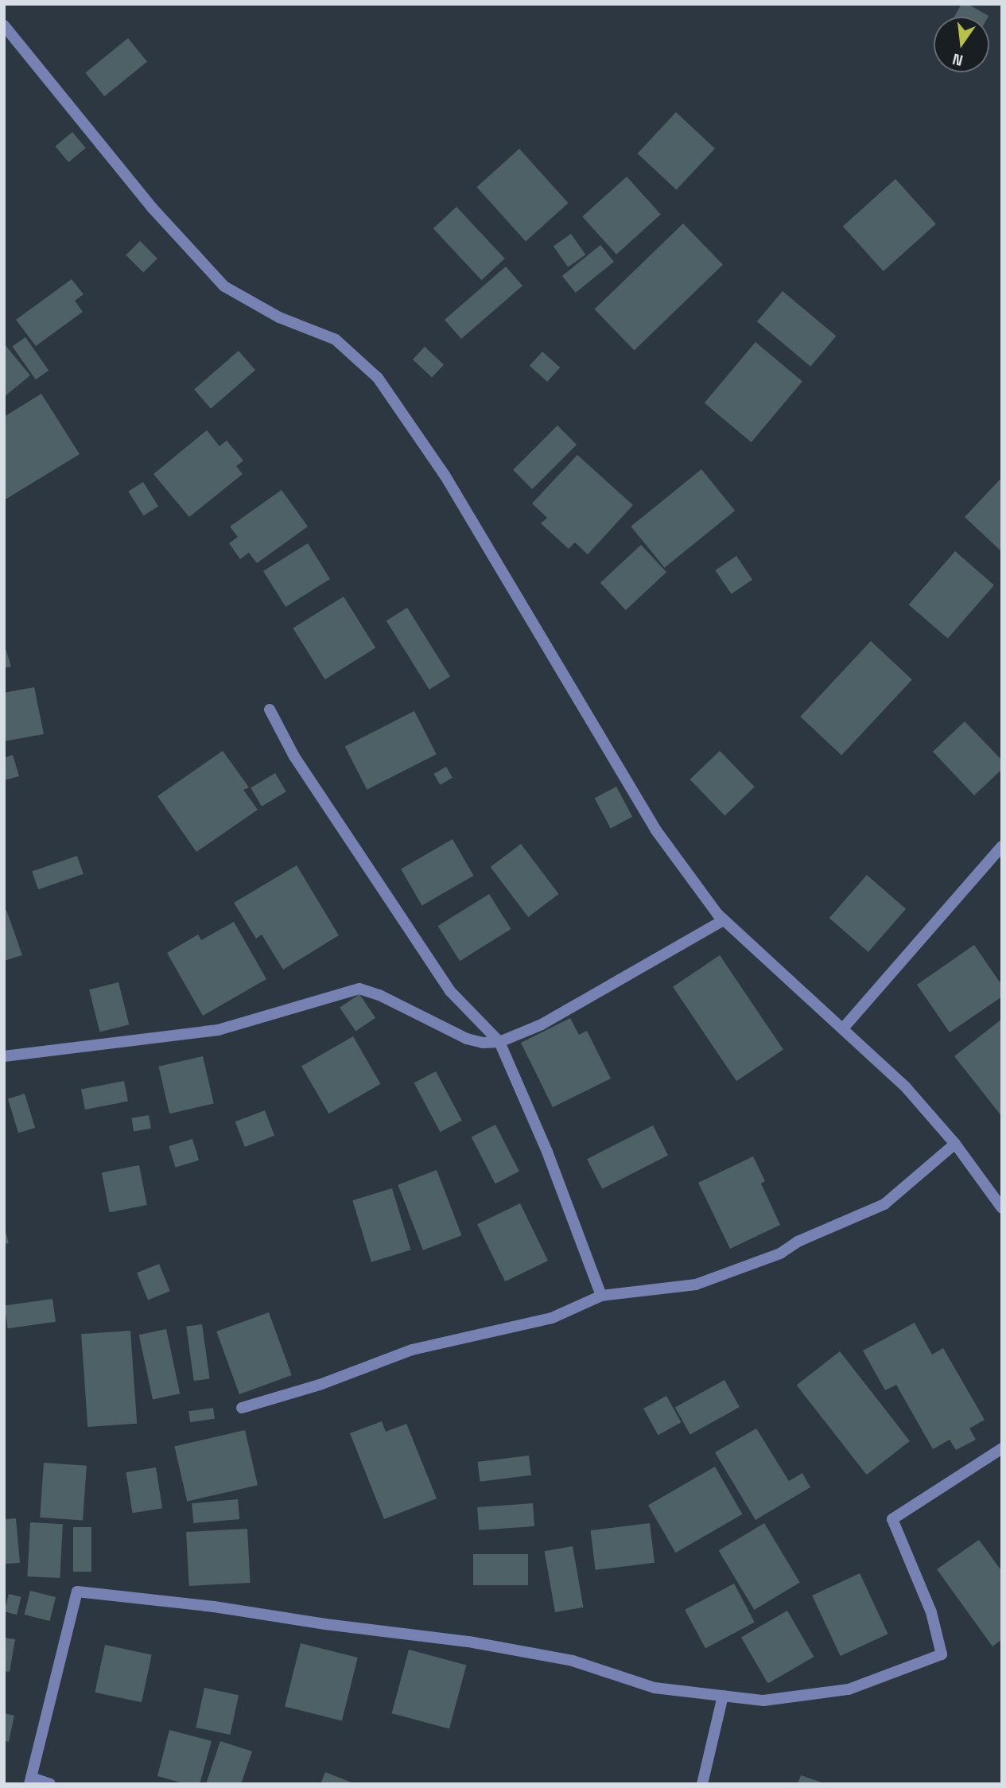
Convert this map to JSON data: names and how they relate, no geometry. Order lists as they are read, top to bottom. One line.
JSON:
{"north":"bottom"}
